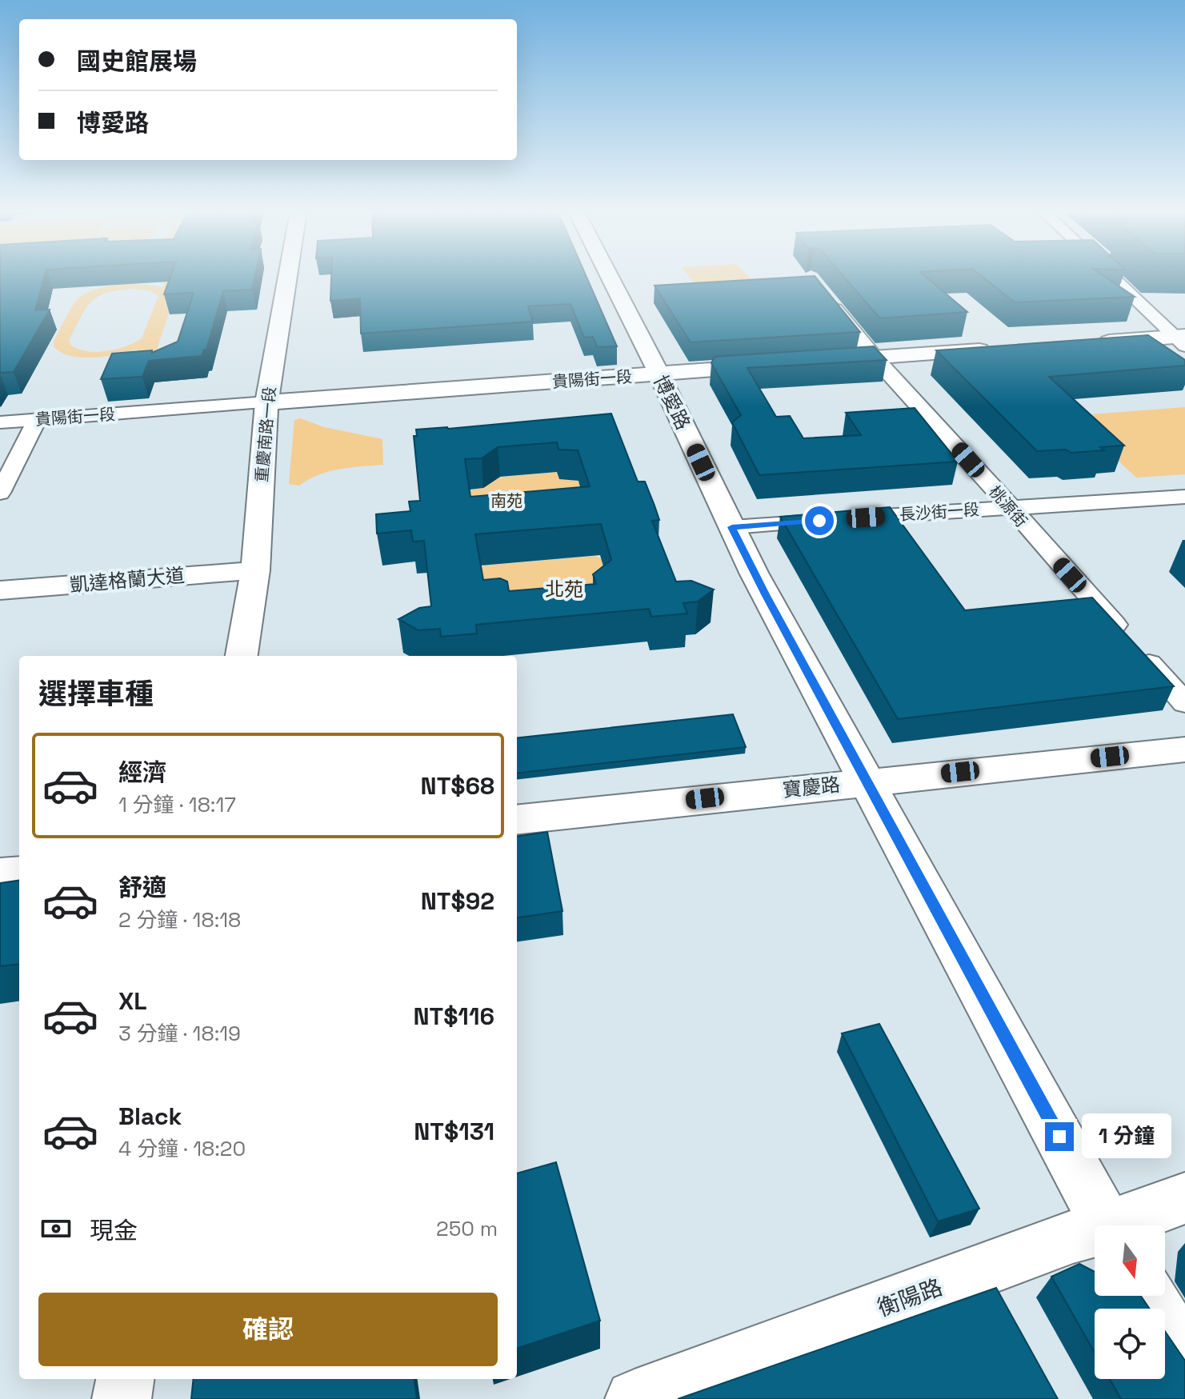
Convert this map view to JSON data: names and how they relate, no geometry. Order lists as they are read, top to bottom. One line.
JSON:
{"streets":{"street":["貴陽街一段","博愛路","重慶南路一段","桃源街","長沙街一段","凱達格蘭大道","寶慶路","衡陽路"]},"crossings":[["貴陽街一段","博愛路"],["貴陽街一段","重慶南路一段"],["博愛路","長沙街一段"],["博愛路","寶慶路"],["重慶南路一段","凱達格蘭大道"],["桃源街","長沙街一段"]],"parks":["南苑","北苑"],"north":"bottom","page":{"banner":["國史館展場","博愛路"],"heading":"選擇車種","list":[{"name":"經濟","note":"1 分鐘 · 18:17","value":"NT$68"},{"name":"舒適","note":"2 分鐘 · 18:18","value":"NT$92"},{"name":"XL","note":"3 分鐘 · 18:19","value":"NT$116"},{"name":"Black","note":"4 分鐘 · 18:20","value":"NT$131"}],"bubble":"1 分鐘","pay":["現金","250 m"],"buttons":"確認"}}
